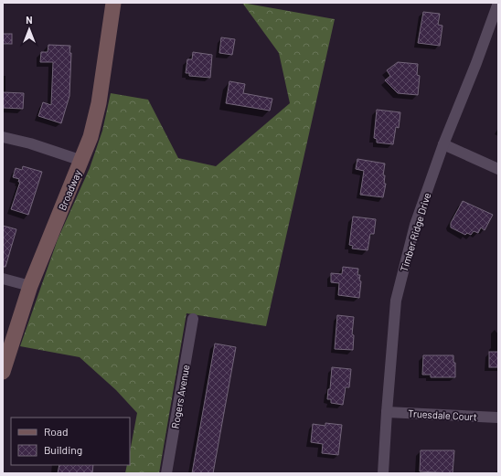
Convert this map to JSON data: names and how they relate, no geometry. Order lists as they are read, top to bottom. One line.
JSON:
{"streets":{"main road":["Broadway"],"street":["Timber Ridge Drive","Rogers Avenue","Truesdale Court"]},"crossings":[["Timber Ridge Drive","Truesdale Court"]],"legend":["Road","Building"],"north":"top"}
